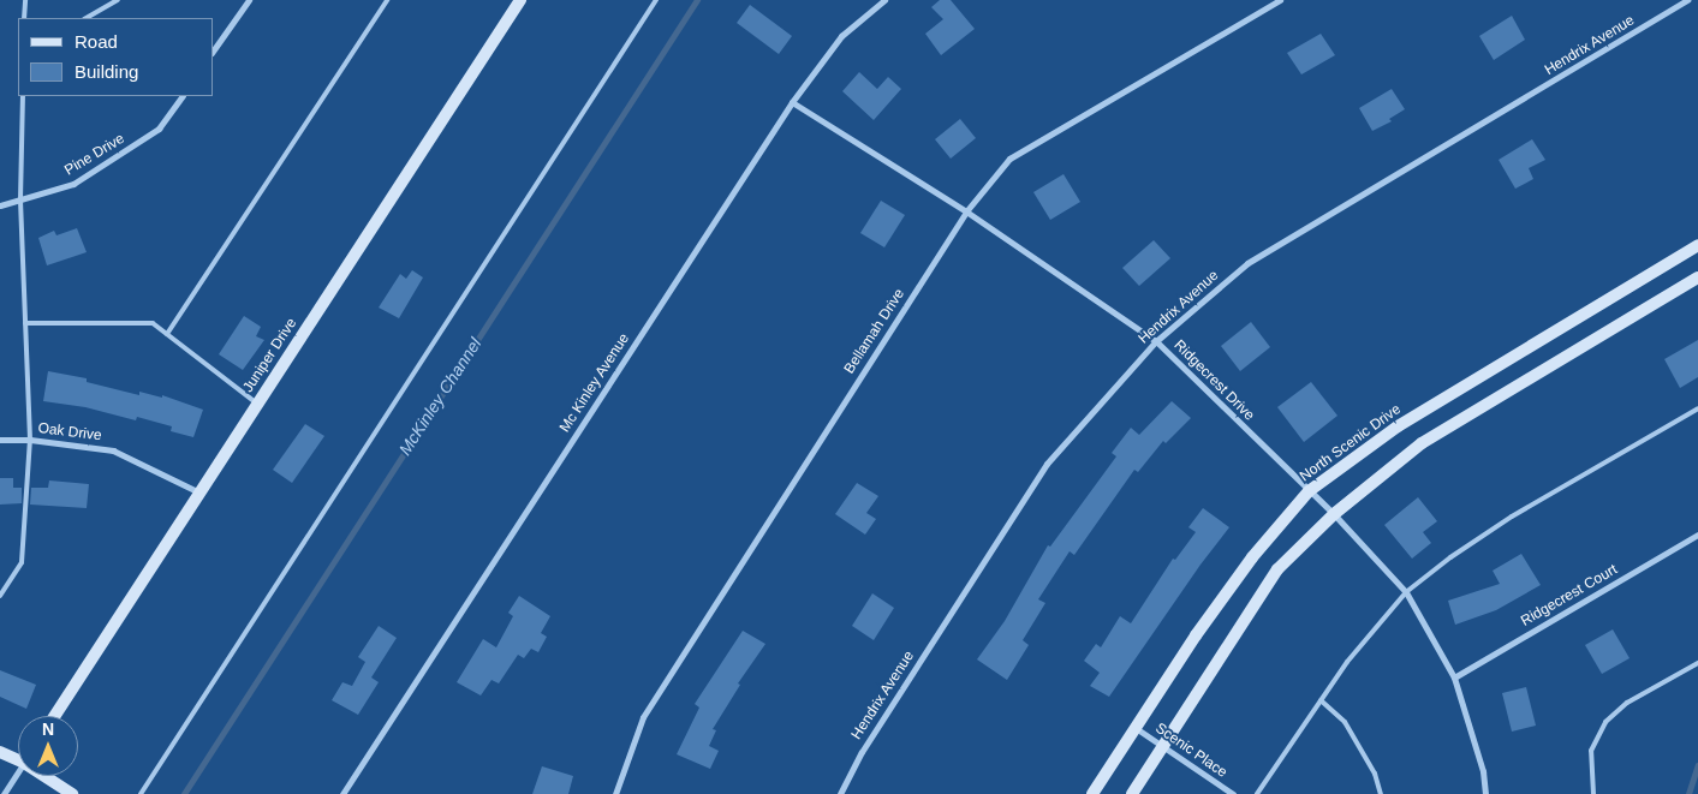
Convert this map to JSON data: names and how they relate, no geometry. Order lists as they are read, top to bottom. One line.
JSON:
{"streets":{"main road":["Juniper Drive","North Scenic Drive"],"street":["Hendrix Avenue","Pine Drive","Bellamah Drive","Ridgecrest Drive","Mc Kinley Avenue","Oak Drive","Ridgecrest Court","Scenic Place"]},"crossings":[["Hendrix Avenue","Ridgecrest Drive"],["Bellamah Drive","Ridgecrest Drive"],["Juniper Drive","Oak Drive"],["Ridgecrest Drive","Mc Kinley Avenue"],["Ridgecrest Drive","North Scenic Drive"],["Ridgecrest Drive","Ridgecrest Court"],["North Scenic Drive","Scenic Place"]],"water":["McKinley Channel"],"legend":["Road","Building"],"north":"top"}
